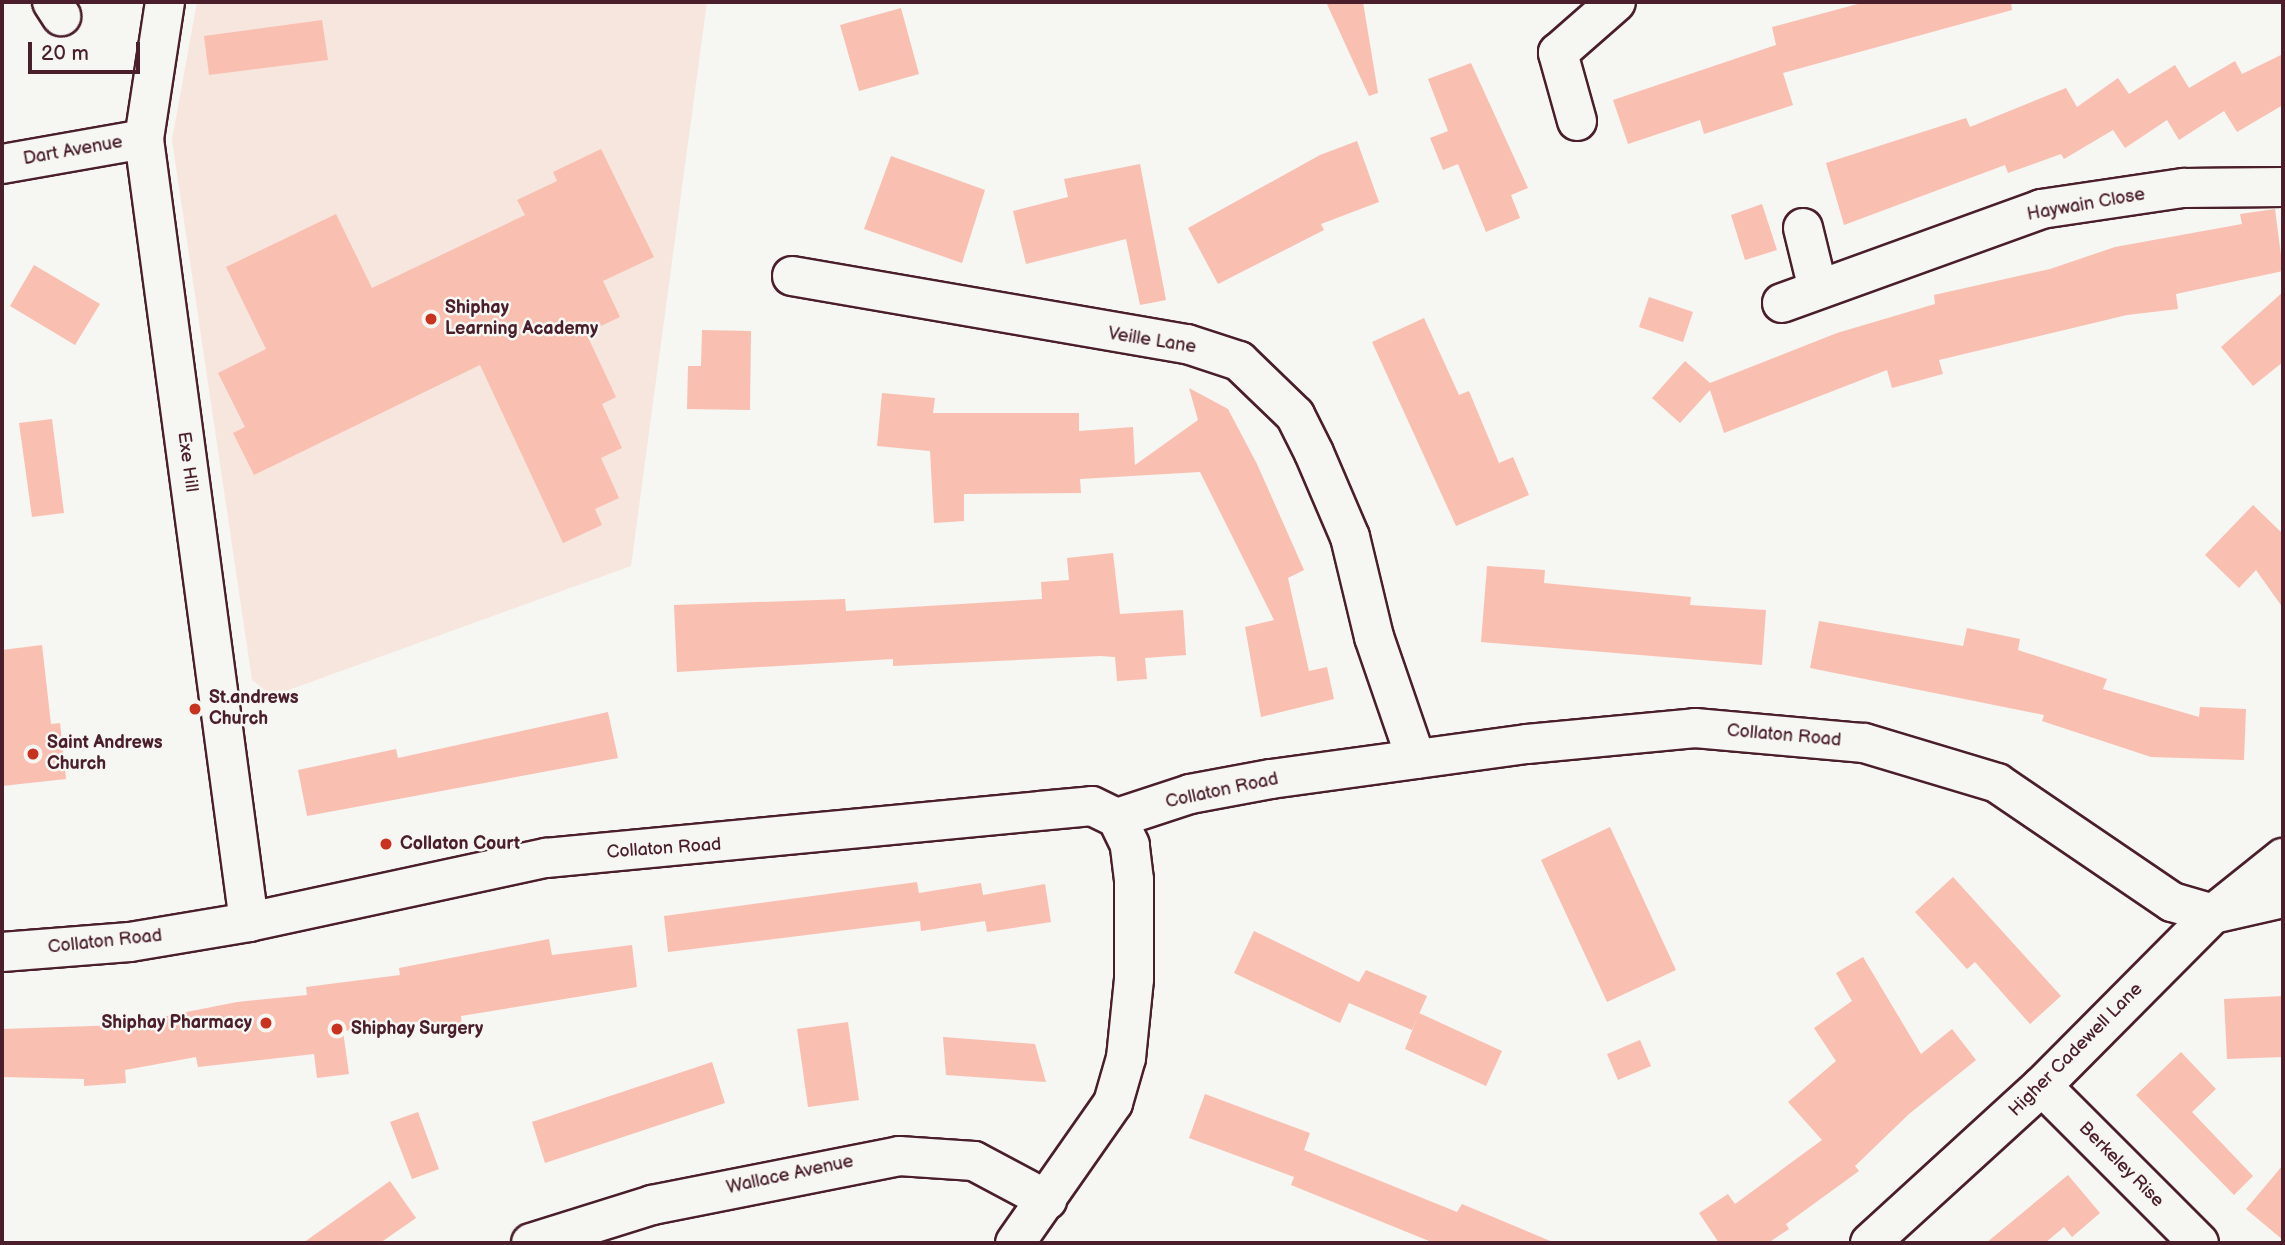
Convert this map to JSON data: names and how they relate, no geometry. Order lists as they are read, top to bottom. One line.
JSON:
{"streets":{"street":["Dart Avenue","Haywain Close","Veille Lane","Exe Hill","Collaton Road","Higher Cadewell Lane","Berkeley Rise","Wallace Avenue"]},"crossings":[["Dart Avenue","Exe Hill"],["Veille Lane","Collaton Road"],["Exe Hill","Collaton Road"],["Collaton Road","Higher Cadewell Lane"],["Higher Cadewell Lane","Berkeley Rise"]],"places":["Shiphay Learning Academy","St.andrews Church","Saint Andrews Church","Collaton Court","Shiphay Pharmacy","Shiphay Surgery"],"scale_bar":"20 m"}
